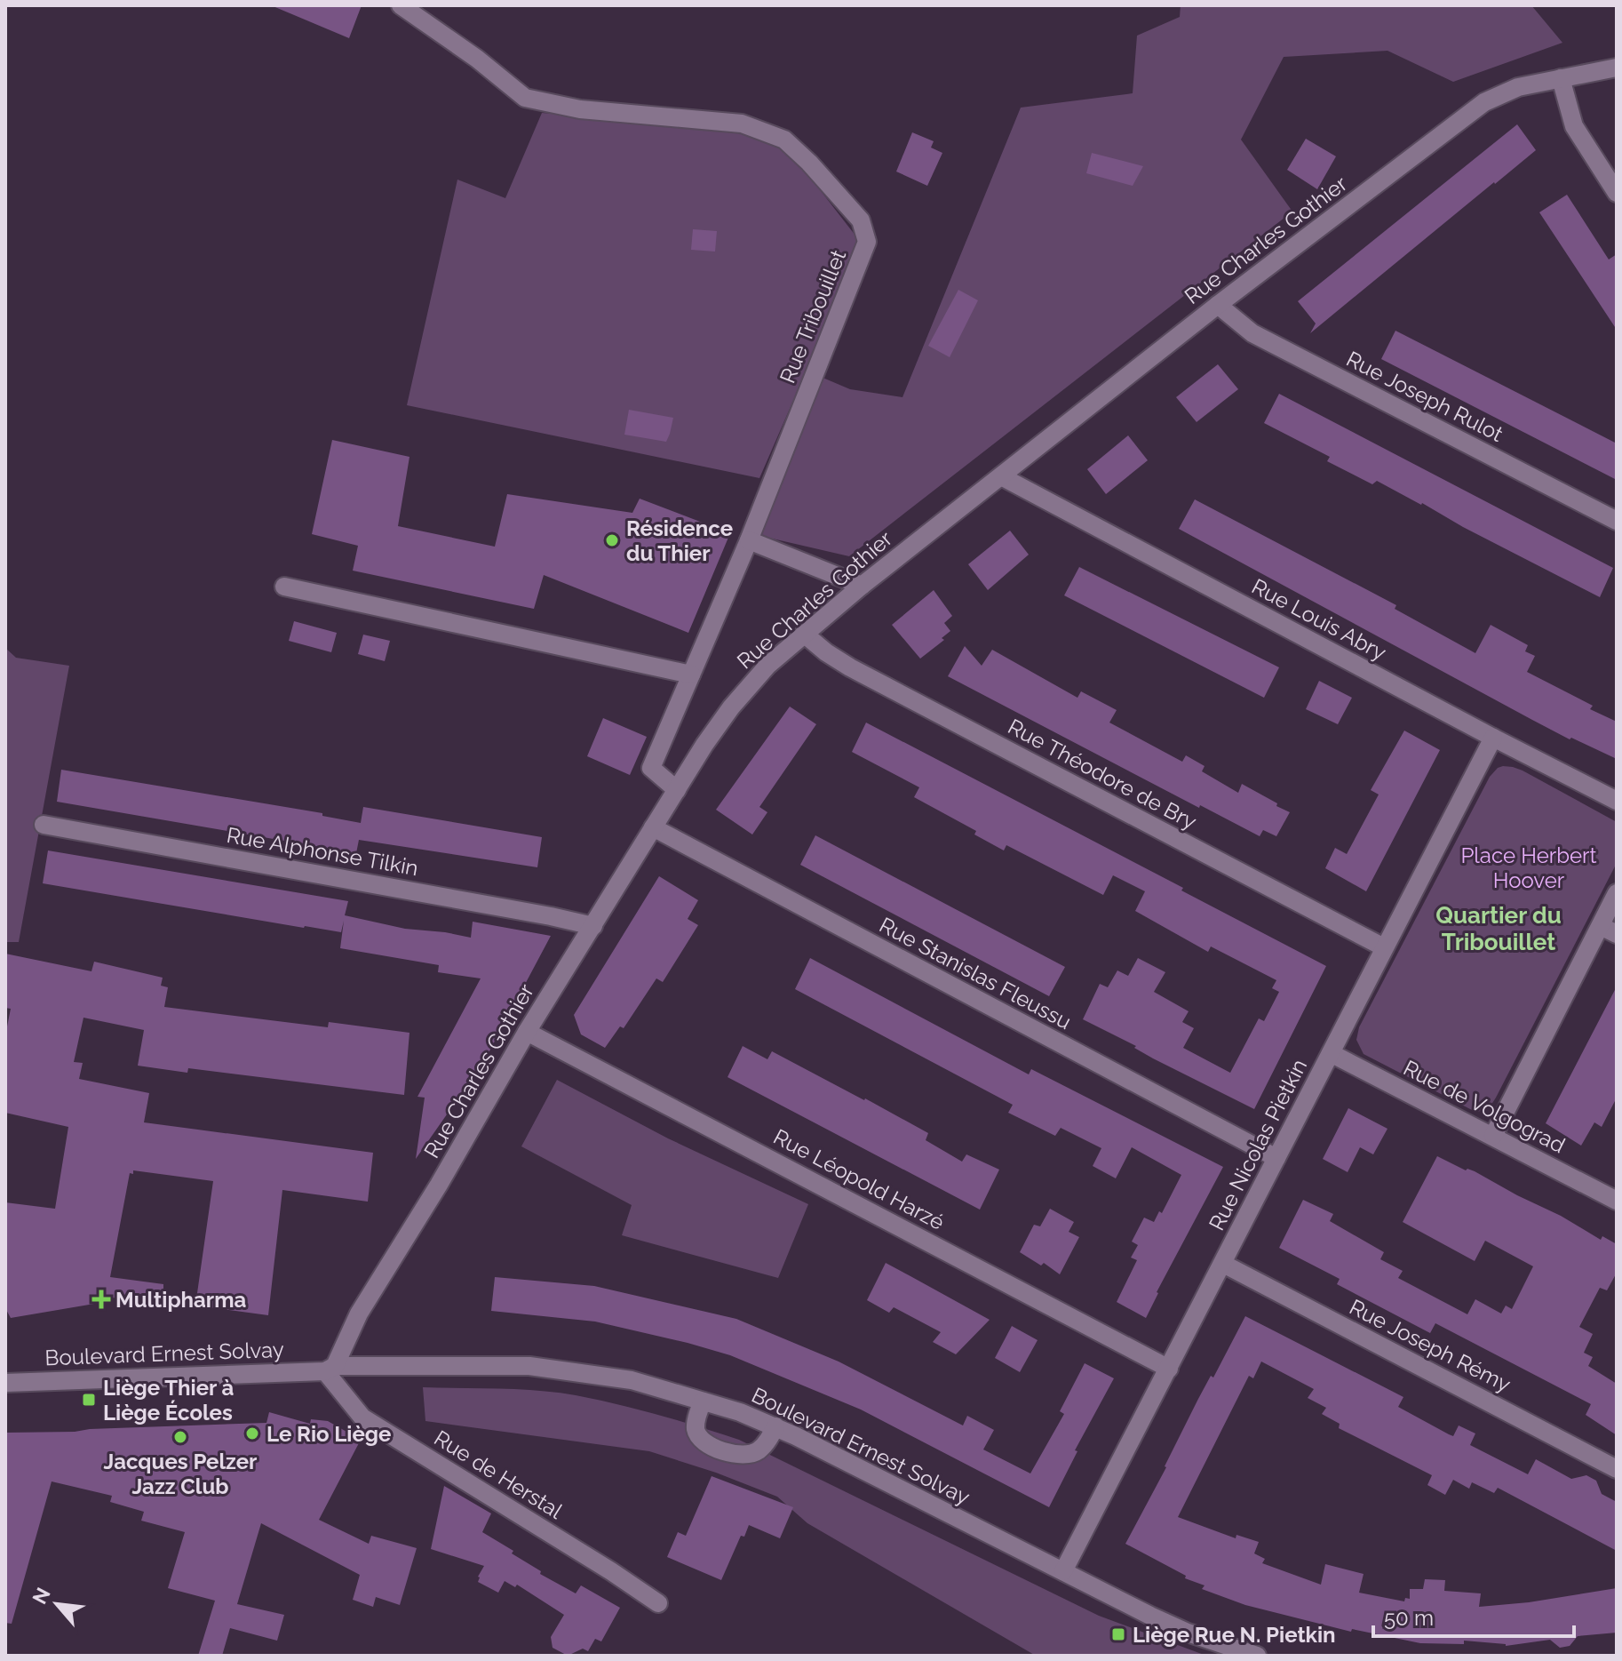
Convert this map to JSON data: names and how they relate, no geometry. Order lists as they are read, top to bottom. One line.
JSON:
{"streets":{"street":["Rue Charles Gothier","Rue Tribouillet","Rue Joseph Rulot","Rue Louis Abry","Rue Théodore de Bry","Rue Alphonse Tilkin","Rue Stanislas Fleussu","Rue de Volgograd","Rue Nicolas Pietkin","Rue Léopold Harzé","Rue Joseph Rémy","Boulevard Ernest Solvay","Rue de Herstal"]},"crossings":[["Rue Charles Gothier","Rue Tribouillet"],["Rue Charles Gothier","Rue Joseph Rulot"],["Rue Charles Gothier","Rue Louis Abry"],["Rue Charles Gothier","Rue Théodore de Bry"],["Rue Charles Gothier","Rue Alphonse Tilkin"],["Rue Charles Gothier","Rue Stanislas Fleussu"],["Rue Charles Gothier","Rue Léopold Harzé"],["Rue Charles Gothier","Boulevard Ernest Solvay"],["Rue Charles Gothier","Rue de Herstal"],["Rue Louis Abry","Rue Nicolas Pietkin"],["Rue Théodore de Bry","Rue Nicolas Pietkin"],["Rue Stanislas Fleussu","Rue Nicolas Pietkin"],["Rue de Volgograd","Rue Nicolas Pietkin"],["Rue Nicolas Pietkin","Rue Léopold Harzé"],["Rue Nicolas Pietkin","Rue Joseph Rémy"],["Rue Nicolas Pietkin","Boulevard Ernest Solvay"],["Boulevard Ernest Solvay","Rue de Herstal"]],"districts":["Quartier du Tribouillet"],"parks":["Place Herbert Hoover"],"places":{"other":["Résidence du Thier","Le Rio Liège","Jacques Pelzer Jazz Club"],"health":["Multipharma"],"transit":["Liège Thier à Liège Écoles","Liège Rue N. Pietkin"]},"scale_bar":"50 m","north":"top left"}
